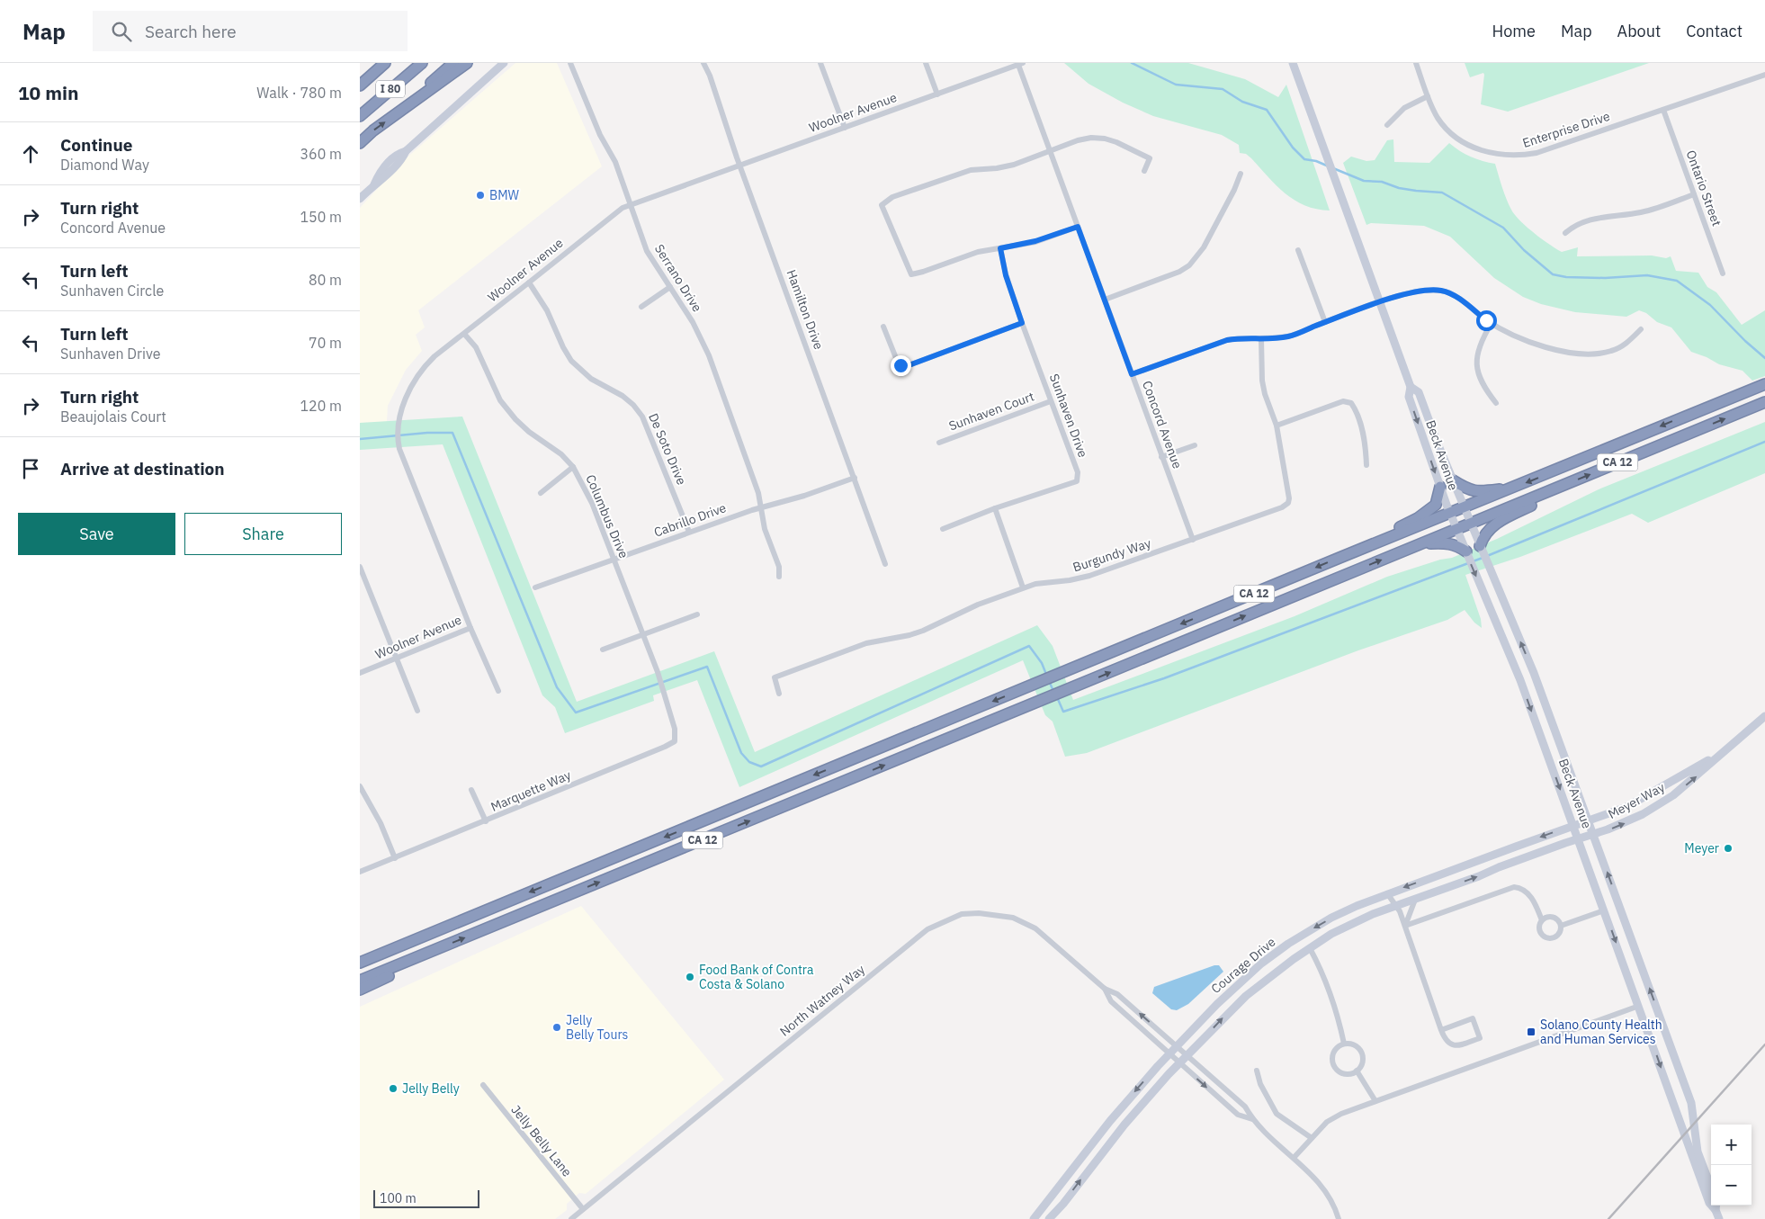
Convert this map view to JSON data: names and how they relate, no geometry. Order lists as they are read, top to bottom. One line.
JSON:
{"streets":{"highway":["I 80","CA 12"],"street":["Woolner Avenue","Enterprise Drive","Ontario Street","Serrano Drive","Hamilton Drive","Sunhaven Court","Sunhaven Drive","Concord Avenue","De Soto Drive","Beck Avenue","Columbus Drive","Cabrillo Drive","Burgundy Way","Marquette Way","Meyer Way","Courage Drive","North Watney Way","Jelly Belly Lane"]},"crossings":[["Woolner Avenue","Serrano Drive"],["Woolner Avenue","Hamilton Drive"],["Woolner Avenue","Concord Avenue"],["Woolner Avenue","De Soto Drive"],["Woolner Avenue","Columbus Drive"],["Enterprise Drive","Ontario Street"],["Serrano Drive","Cabrillo Drive"],["Hamilton Drive","Cabrillo Drive"],["Sunhaven Court","Sunhaven Drive"],["Concord Avenue","Burgundy Way"],["De Soto Drive","Cabrillo Drive"],["Beck Avenue","CA 12"],["Beck Avenue","Meyer Way"],["Beck Avenue","Courage Drive"],["Columbus Drive","Cabrillo Drive"],["Columbus Drive","Marquette Way"],["Meyer Way","Courage Drive"],["Courage Drive","North Watney Way"],["North Watney Way","Jelly Belly Lane"]],"places":{"other":["BMW","Meyer","Food Bank of Contra Costa & Solano","Jelly Belly Tours","Jelly Belly"],"transit":["Solano County Health and Human Services"]},"scale_bar":"100 m","page":{"header":"Map","search":"Search here","nav":["Home","Map","About","Contact"],"heading":["10 min","Walk · 780 m"],"list":[["Continue","Diamond Way","360 m"],["Turn right","Concord Avenue","150 m"],["Turn left","Sunhaven Circle","80 m"],["Turn left","Sunhaven Drive","70 m"],["Turn right","Beaujolais Court","120 m"],"Arrive at destination"],"buttons":["Save","Share"],"map_buttons":["+","−"],"scale":"100 m"}}
